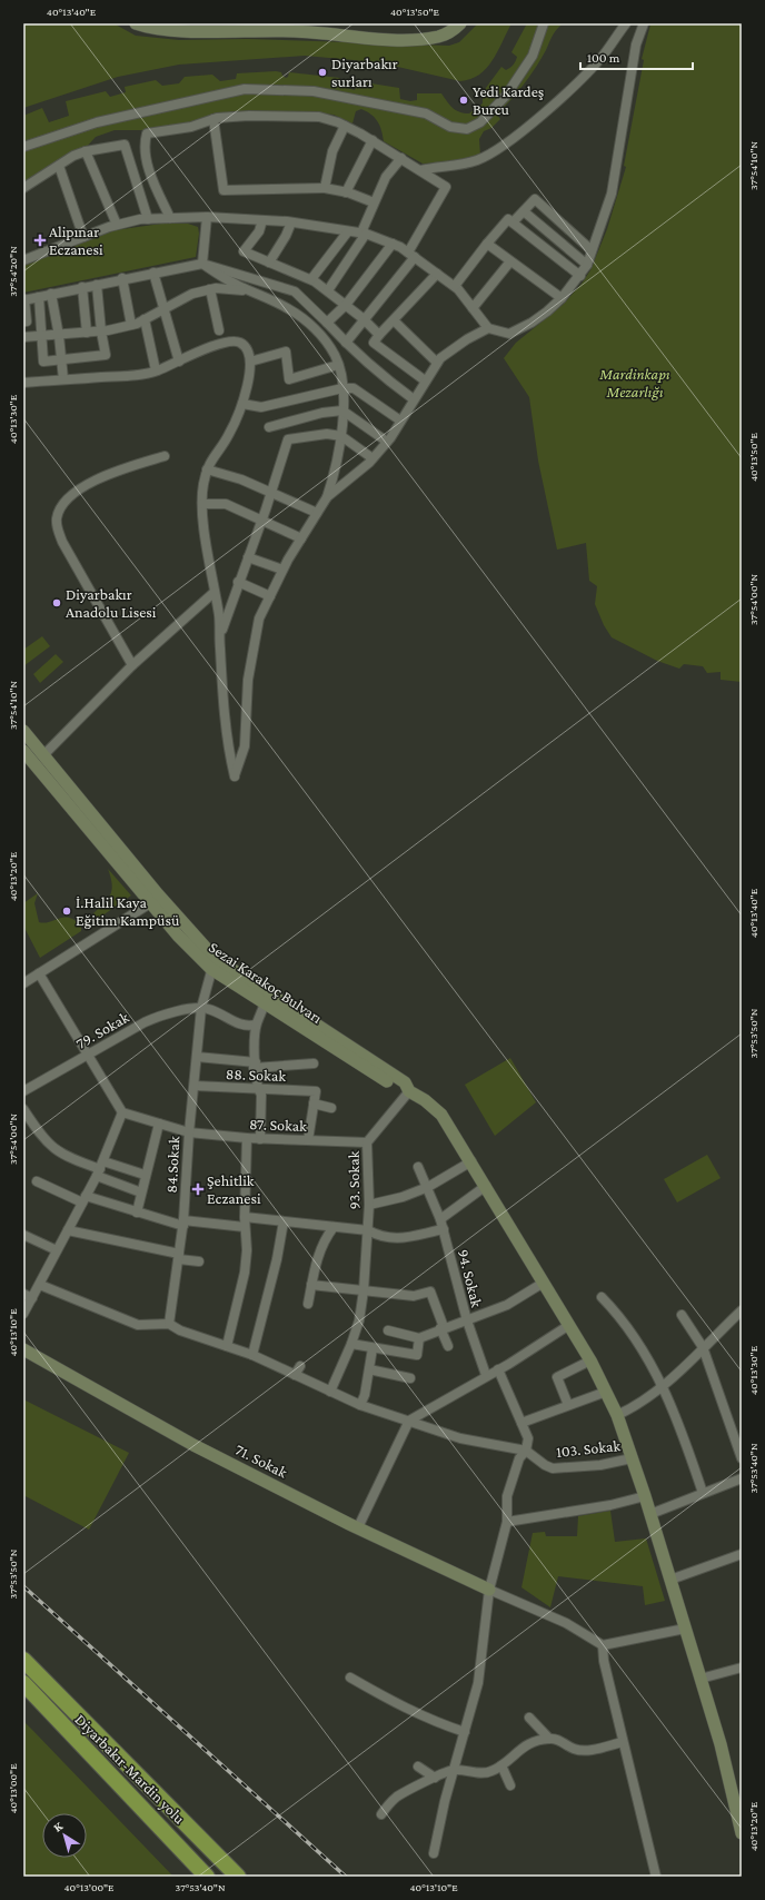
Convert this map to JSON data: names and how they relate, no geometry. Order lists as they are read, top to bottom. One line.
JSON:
{"streets":{"highway":["Diyarbakır-Mardin yolu"],"street":["Sezai Karakoç Bulvarı","79. Sokak","88. Sokak","87. Sokak","84.Sokak","93. Sokak","94. Sokak","103. Sokak","71. Sokak"]},"crossings":[["Sezai Karakoç Bulvarı","84.Sokak"],["Sezai Karakoç Bulvarı","93. Sokak"],["79. Sokak","84.Sokak"],["88. Sokak","84.Sokak"],["87. Sokak","84.Sokak"],["87. Sokak","93. Sokak"]],"parks":["Mardinkapı Mezarlığı"],"places":{"other":["Diyarbakır surları","Yedi Kardeş Burcu","Diyarbakır Anadolu Lisesi","İ.Halil Kaya Eğitim Kampüsü"],"health":["Alipınar Eczanesi","Şehitlik Eczanesi"]},"scale_bar":"100 m","north":"top left","coordinates":["40°13'40\"E","40°13'50\"E","37°54'10\"N","37°54'20\"N","40°13'30\"E","37°54'00\"N","40°13'20\"E","37°53'50\"N","40°13'10\"E","37°53'40\"N","40°13'00\"E"]}
